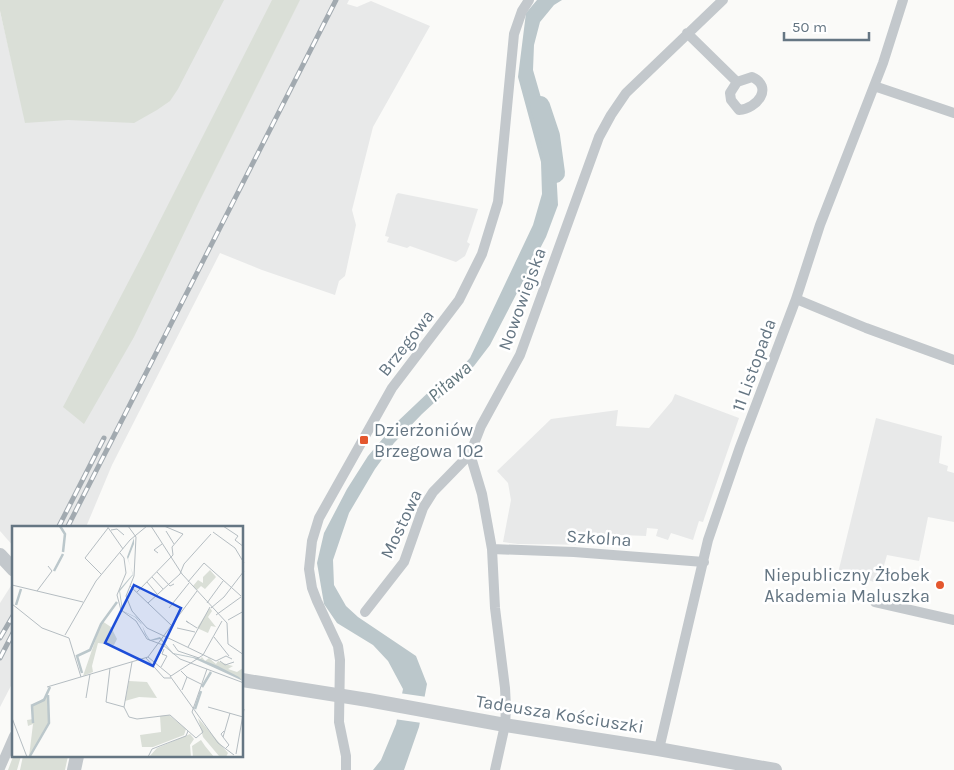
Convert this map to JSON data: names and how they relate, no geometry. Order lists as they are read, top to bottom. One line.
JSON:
{"streets":{"street":["Nowowiejska","Brzegowa","11 Listopada","Mostowa","Szkolna","Tadeusza Kościuszki"]},"crossings":[["Nowowiejska","Mostowa"],["Brzegowa","Tadeusza Kościuszki"],["11 Listopada","Szkolna"],["11 Listopada","Tadeusza Kościuszki"]],"water":["Piława"],"places":{"transit":["Dzierżoniów Brzegowa 102"],"other":["Niepubliczny Żłobek Akademia Maluszka"]},"scale_bar":"50 m"}
